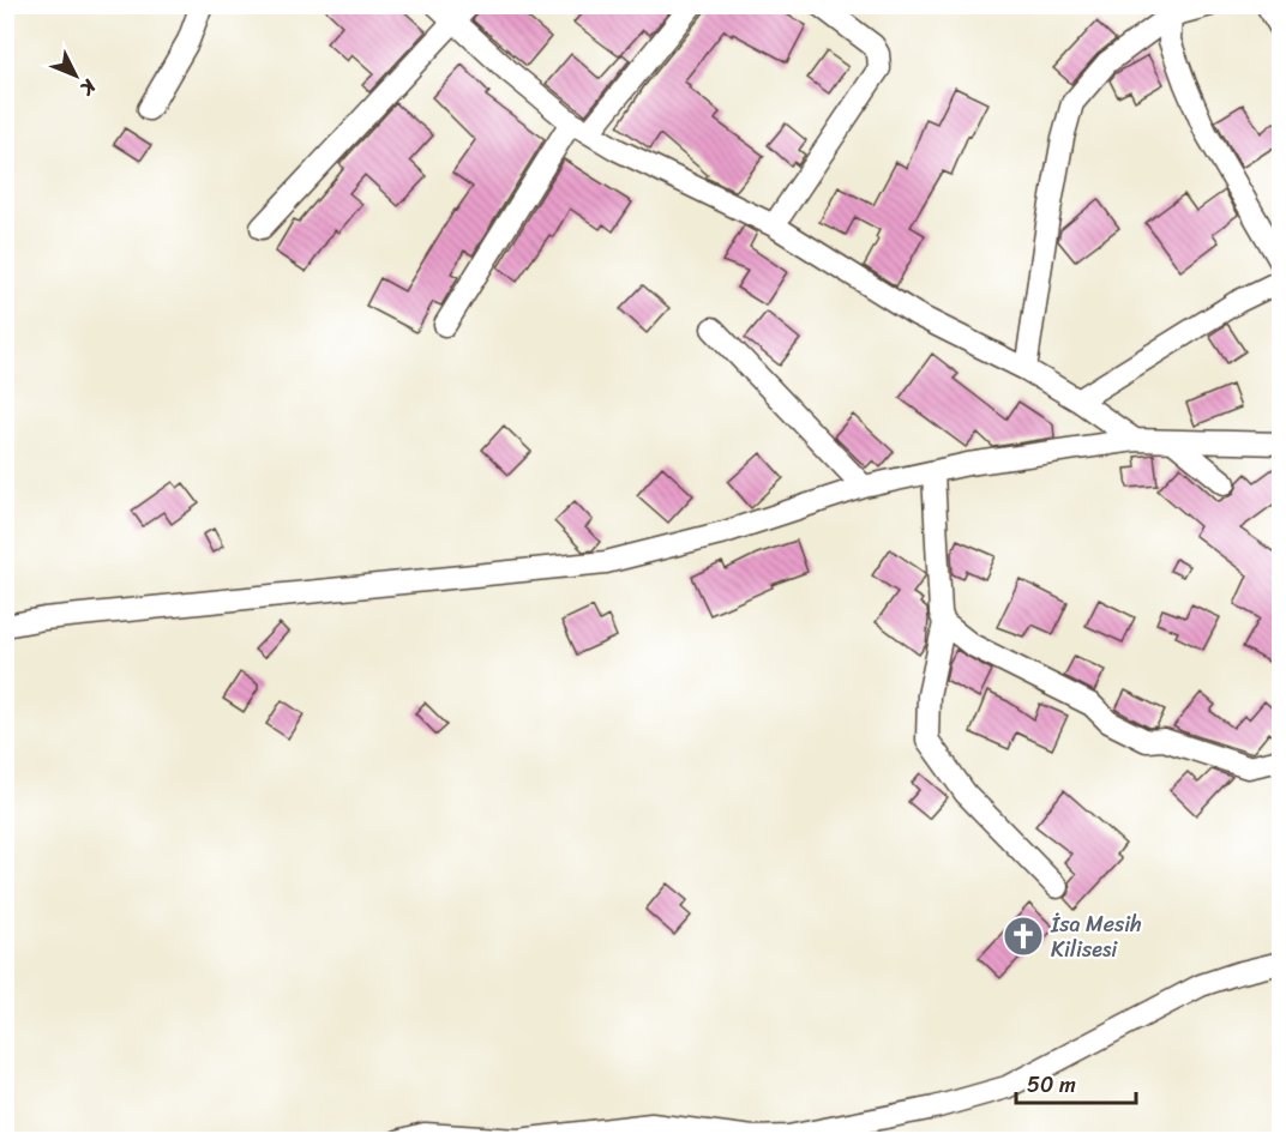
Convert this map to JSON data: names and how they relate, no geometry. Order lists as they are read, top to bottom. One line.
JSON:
{"places":{"church":["İsa Mesih Kilisesi"]},"scale_bar":"50 m","north":"bottom right"}
